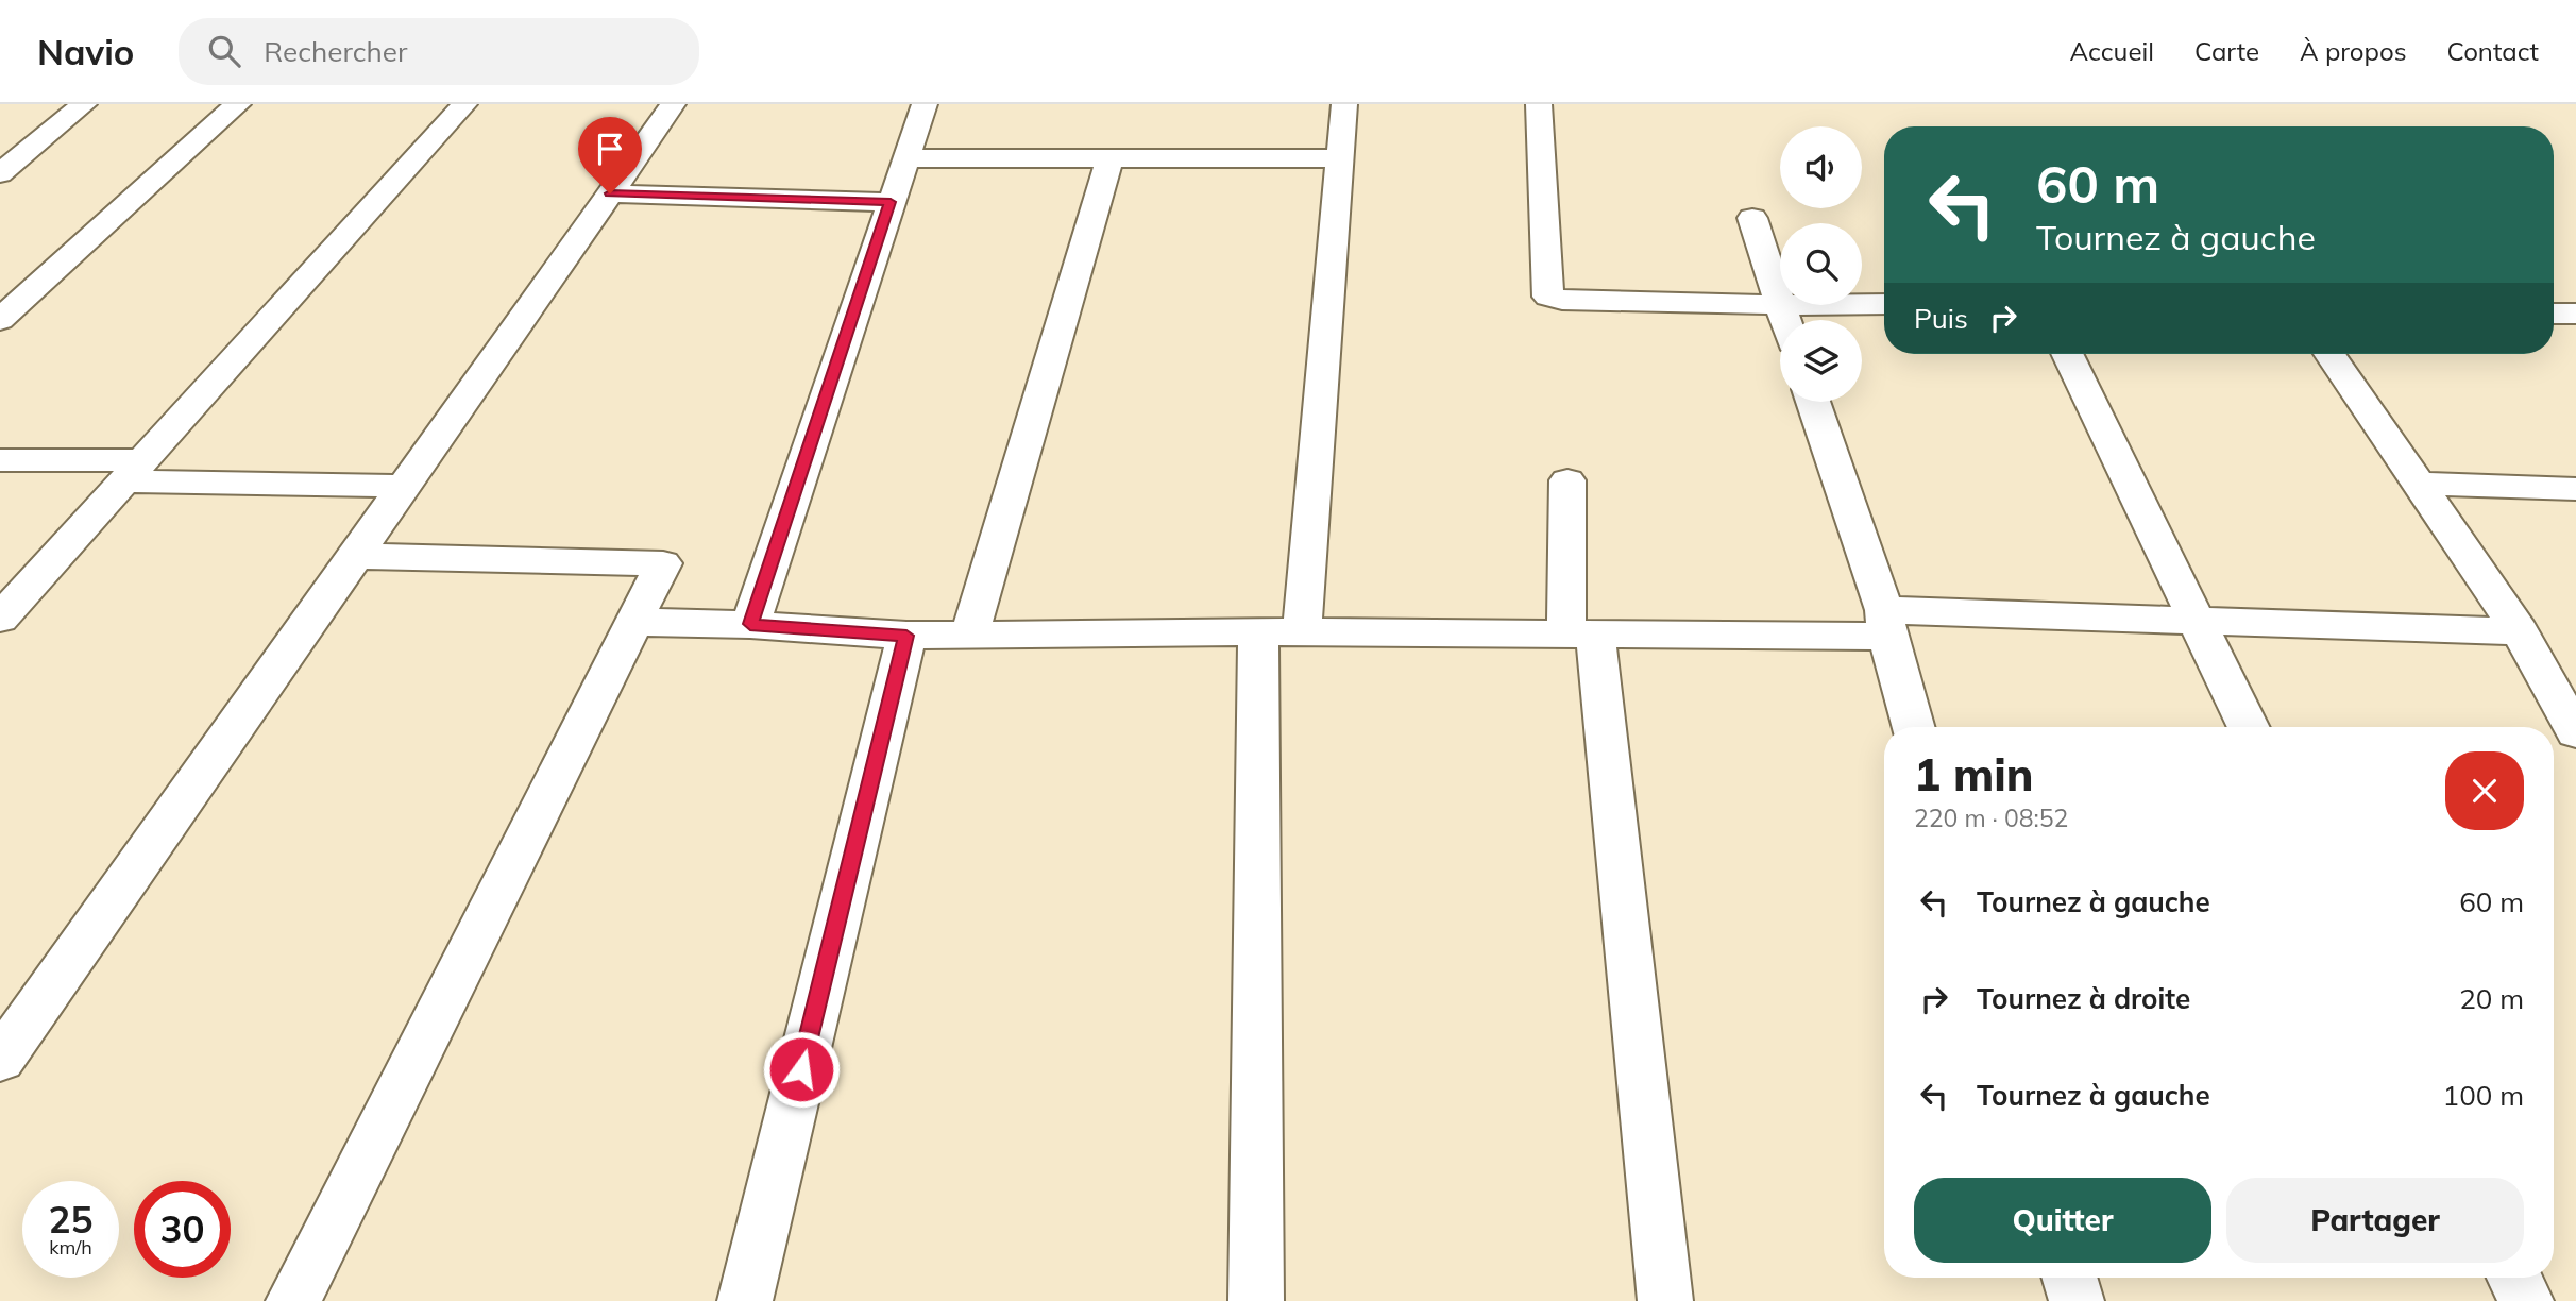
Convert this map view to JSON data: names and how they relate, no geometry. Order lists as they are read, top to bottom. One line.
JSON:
{"page":{"header":"Navio","search":"Rechercher","nav":["Accueil","Carte","À propos","Contact"],"turn":["60 m","Tournez à gauche"],"then":"Puis","heading":["1 min","220 m · 08:52"],"list":[{"name":"Tournez à gauche","value":"60 m"},{"name":"Tournez à droite","value":"20 m"},{"name":"Tournez à gauche","value":"100 m"}],"buttons":["Quitter","Partager"],"speed":"25 km/h","limit":"30"}}
